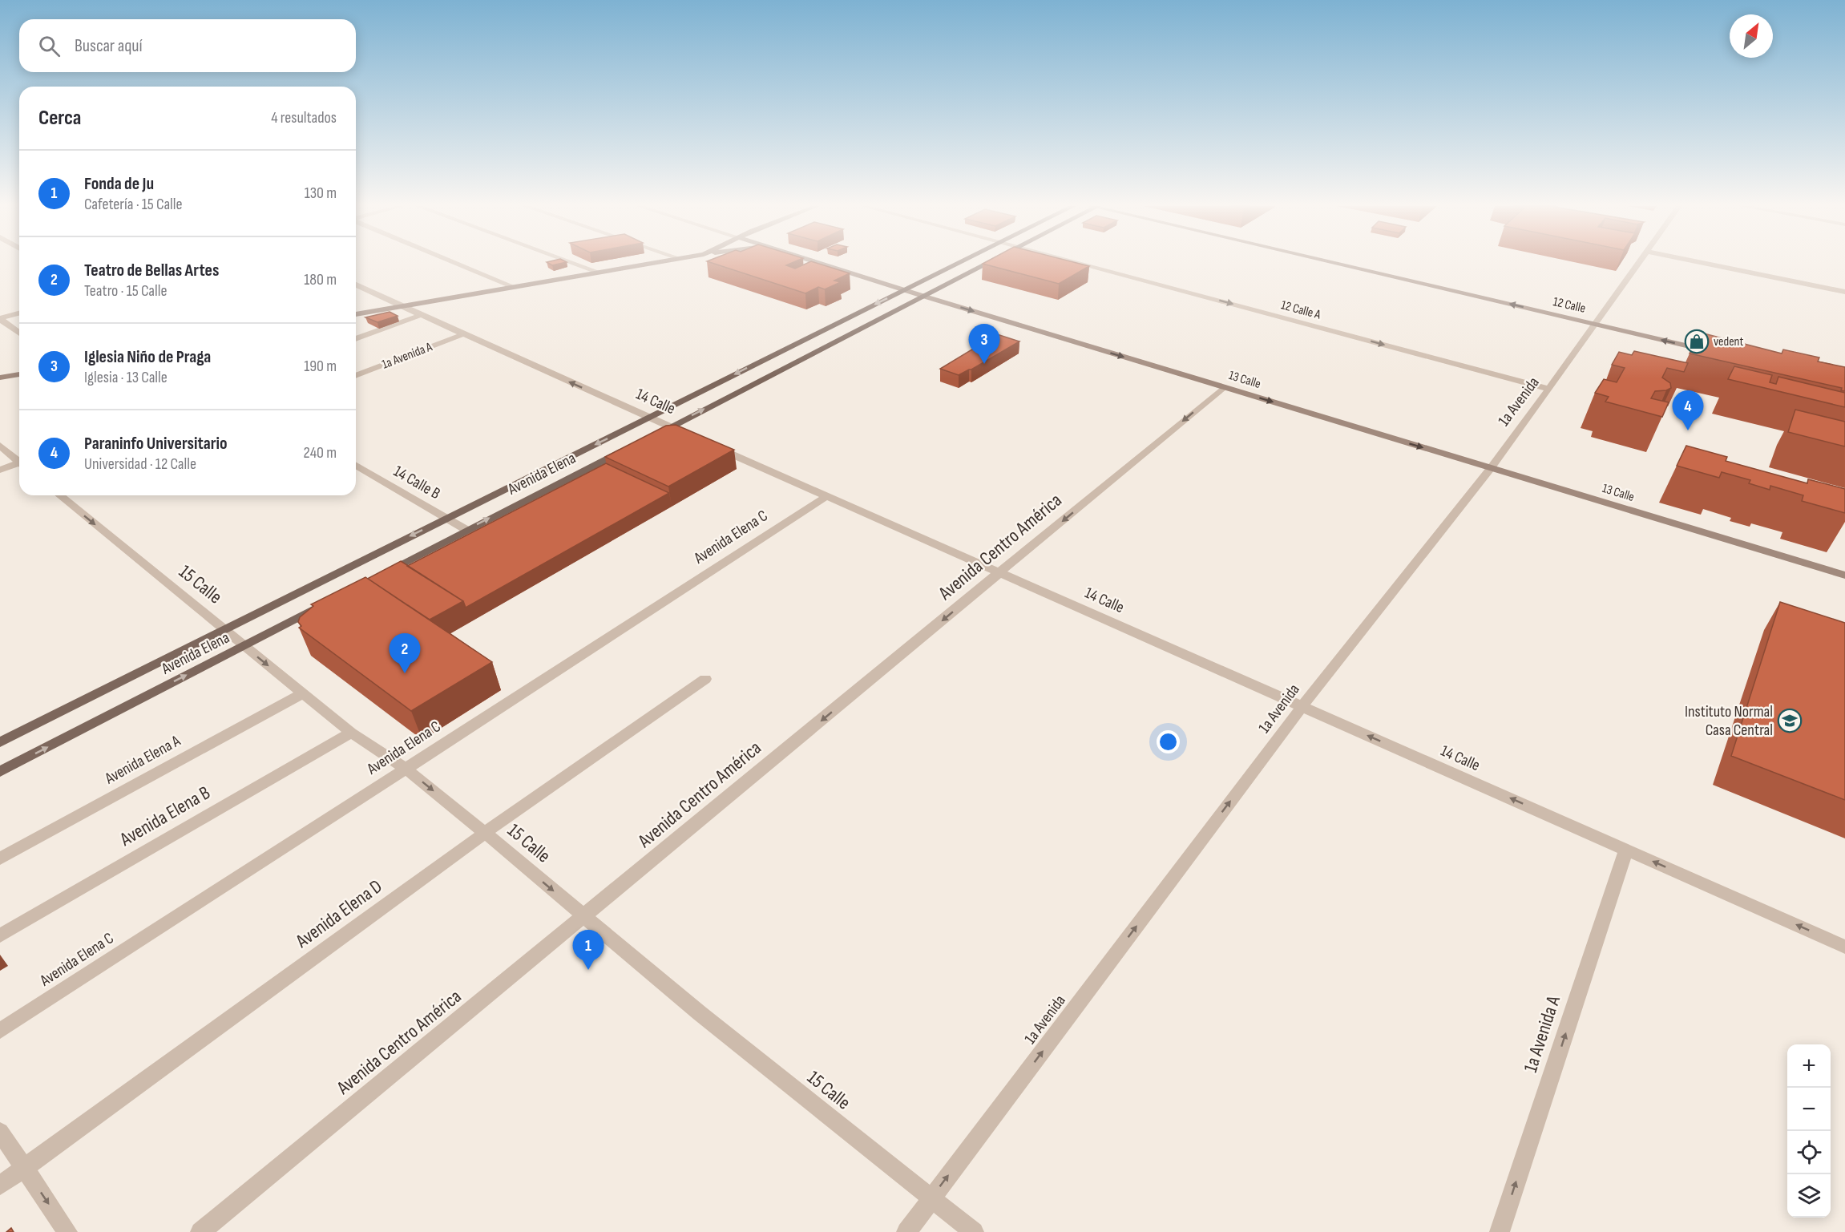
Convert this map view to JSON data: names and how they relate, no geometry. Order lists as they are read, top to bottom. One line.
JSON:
{"streets":{"main road":["Avenida Elena"],"street":["12 Calle","12 Calle A","1a Avenida A","13 Calle","14 Calle","1a Avenida","14 Calle B","Avenida Elena C","Avenida Centro América","15 Calle","Avenida Elena A","Avenida Elena B","Avenida Elena D"]},"crossings":[["12 Calle","1a Avenida"],["12 Calle A","1a Avenida"],["1a Avenida A","14 Calle"],["13 Calle","1a Avenida"],["13 Calle","Avenida Elena"],["13 Calle","Avenida Centro América"],["14 Calle","1a Avenida"],["14 Calle","Avenida Elena"],["14 Calle","Avenida Elena C"],["14 Calle","Avenida Centro América"],["1a Avenida","15 Calle"],["Avenida Elena","14 Calle B"],["Avenida Elena","15 Calle"],["Avenida Elena C","15 Calle"],["Avenida Centro América","15 Calle"],["15 Calle","Avenida Elena A"],["15 Calle","Avenida Elena B"],["15 Calle","Avenida Elena D"]],"one_way":["12 Calle","12 Calle A","1a Avenida A","13 Calle","14 Calle","1a Avenida","Avenida Centro América","15 Calle"],"places":{"shop":["vedent"],"school or university":["Instituto Normal Casa Central"]},"north":"top right","page":{"search":"Buscar aquí","heading":["Cerca","4 resultados"],"list":[{"mark":"1","name":"Fonda de Ju","note":"Cafetería · 15 Calle","value":"130 m"},{"mark":"2","name":"Teatro de Bellas Artes","note":"Teatro · 15 Calle","value":"180 m"},{"mark":"3","name":"Iglesia Niño de Praga","note":"Iglesia · 13 Calle","value":"190 m"},{"mark":"4","name":"Paraninfo Universitario","note":"Universidad · 12 Calle","value":"240 m"}],"pins":["3","4","2","1"],"map_buttons":["+","−"]}}
